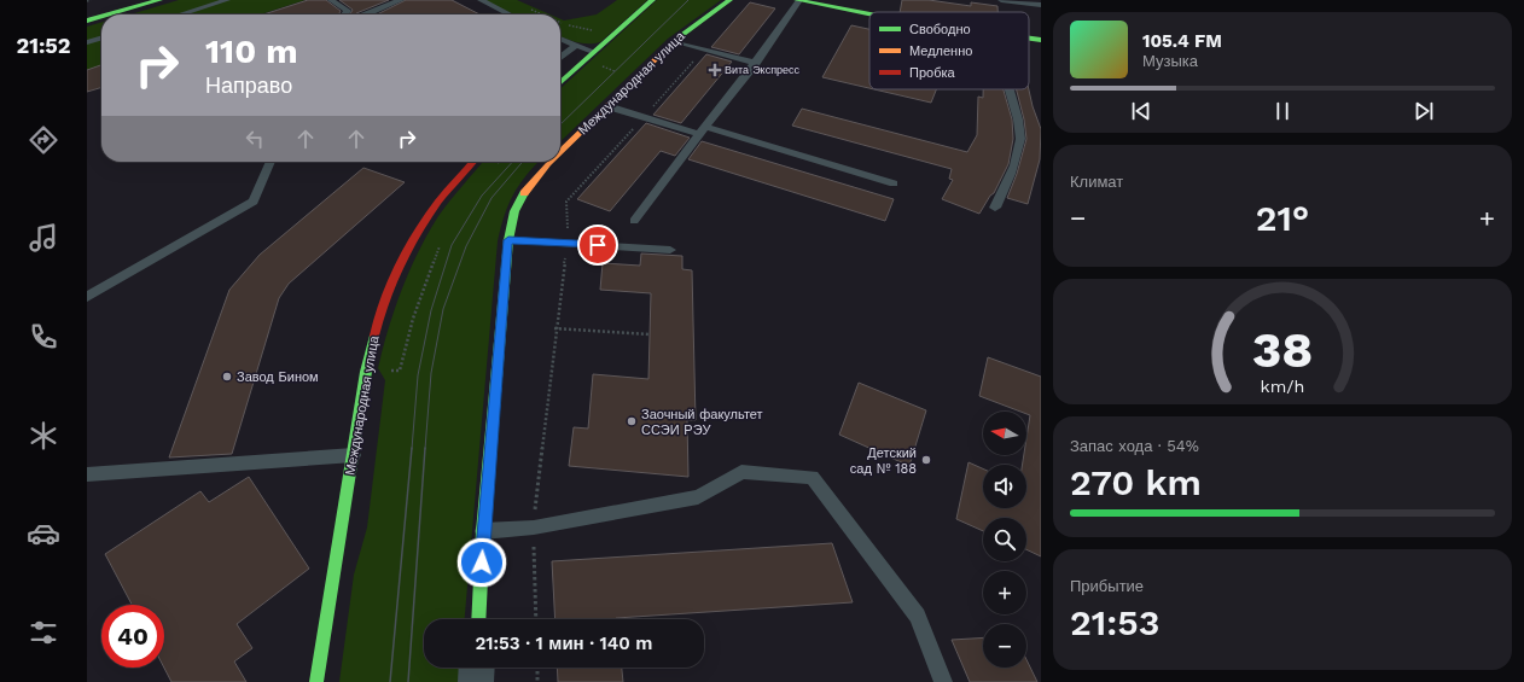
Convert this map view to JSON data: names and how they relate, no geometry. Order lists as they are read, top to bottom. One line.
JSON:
{"streets":{"street":["Международная улица"]},"places":{"health":["Вита Экспресс"],"other":["Завод Бином","Заочный факультет ССЭИ РЭУ","Детский сад № 188"]},"legend":["Свободно","Медленно","Пробка"],"north":"left","page":{"tabs":"21:52","turn":["110 m","Направо"],"song":["105.4 FM","Музыка"],"tile":["Климат",["Запас хода · 54%","270 km"],["Прибытие","21:53"]],"heat":["−","21°","+"],"map_buttons":["+","−"],"limit":"40","trip":"21:53 · 1 мин · 140 m","gauge":["38","km/h"]}}
